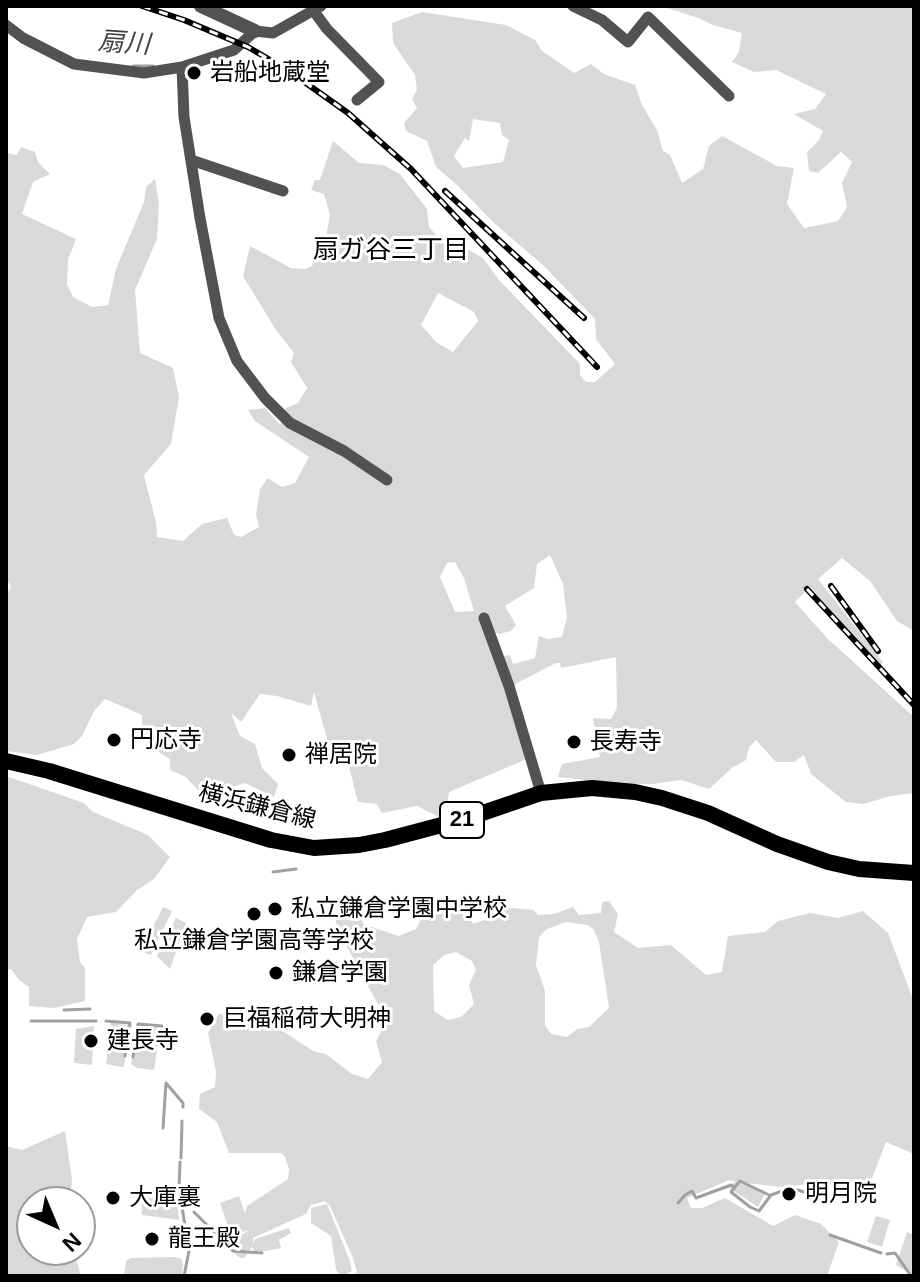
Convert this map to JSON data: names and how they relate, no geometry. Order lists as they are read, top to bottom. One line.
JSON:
{"streets":{"main road":["横浜鎌倉線","21"]},"districts":["扇ガ谷三丁目"],"water":["扇川"],"places":["岩船地蔵堂","円応寺","長寿寺","禅居院","私立鎌倉学園中学校","私立鎌倉学園高等学校","鎌倉学園","巨福稲荷大明神","建長寺","明月院","大庫裏","龍王殿"],"north":"bottom right"}
